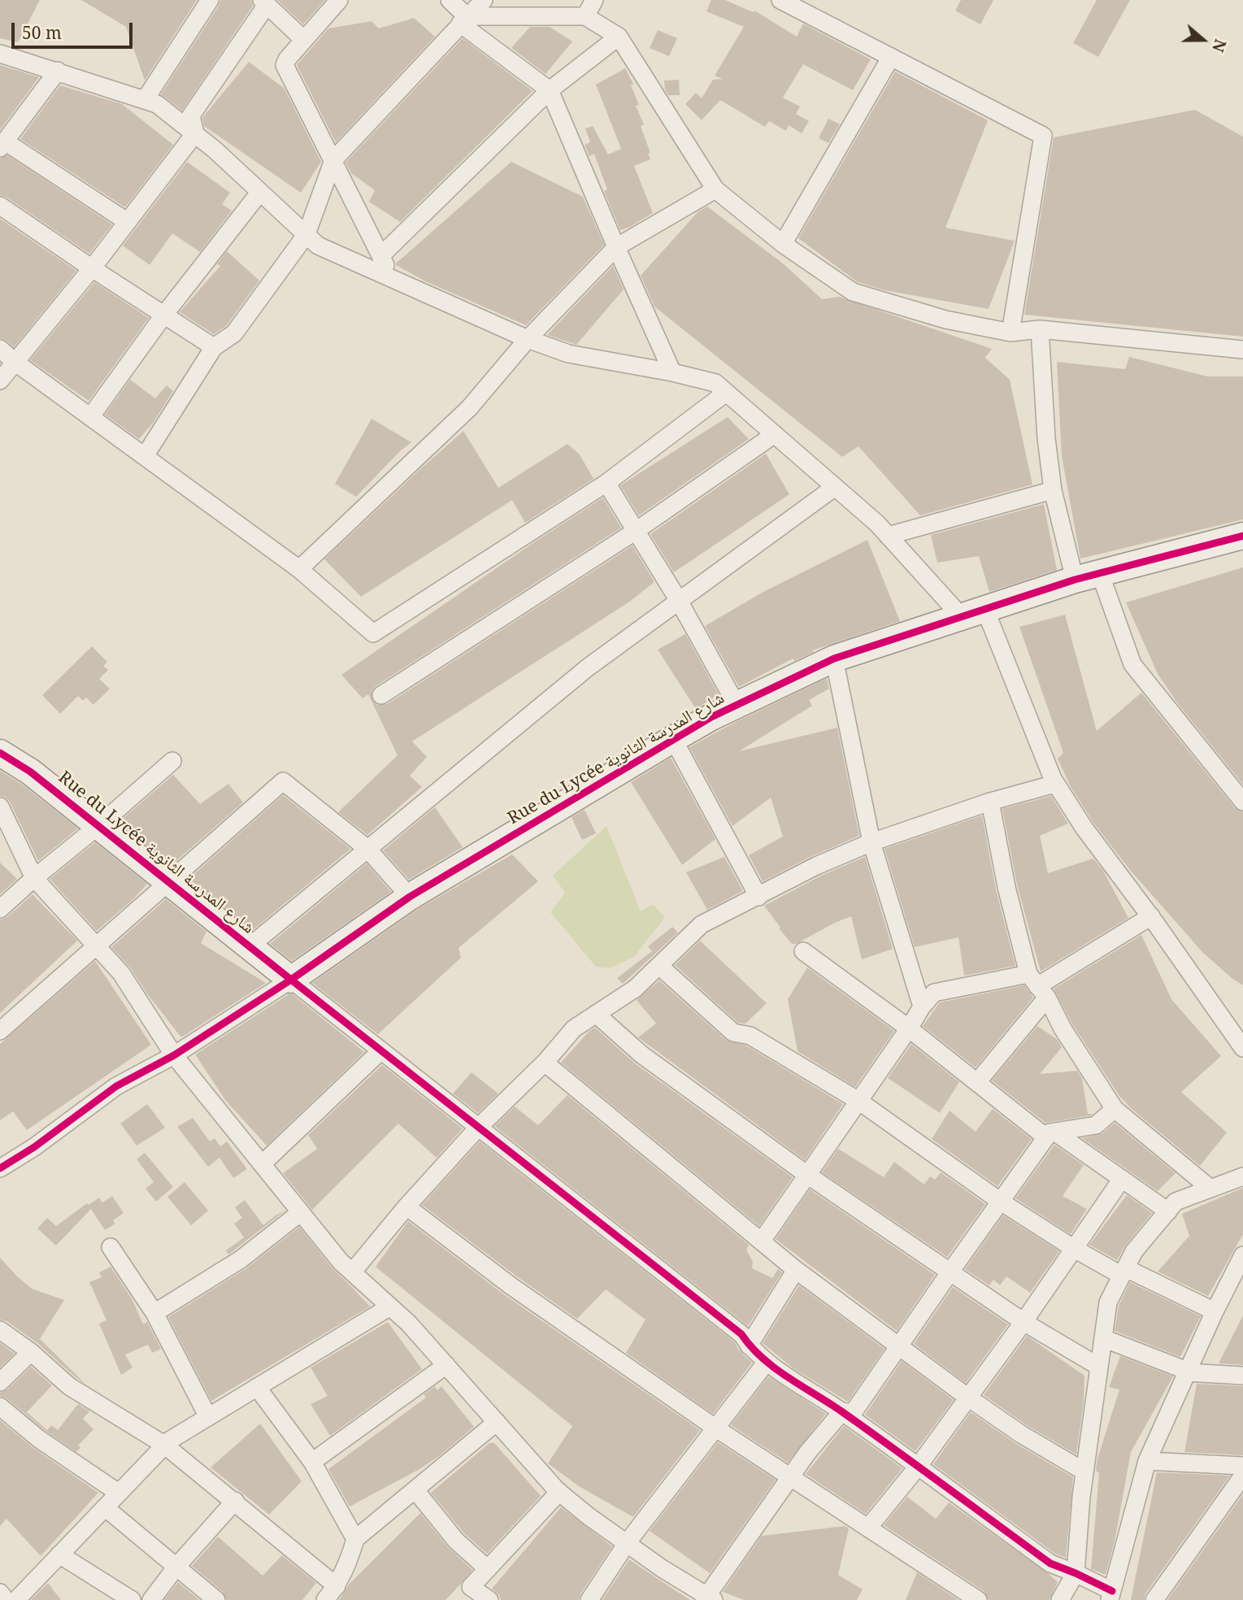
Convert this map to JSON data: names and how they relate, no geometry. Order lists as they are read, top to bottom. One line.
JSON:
{"streets":{"street":["Rue du Lycée شارع المدرسة الثانوية"]},"scale_bar":"50 m","north":"right"}
